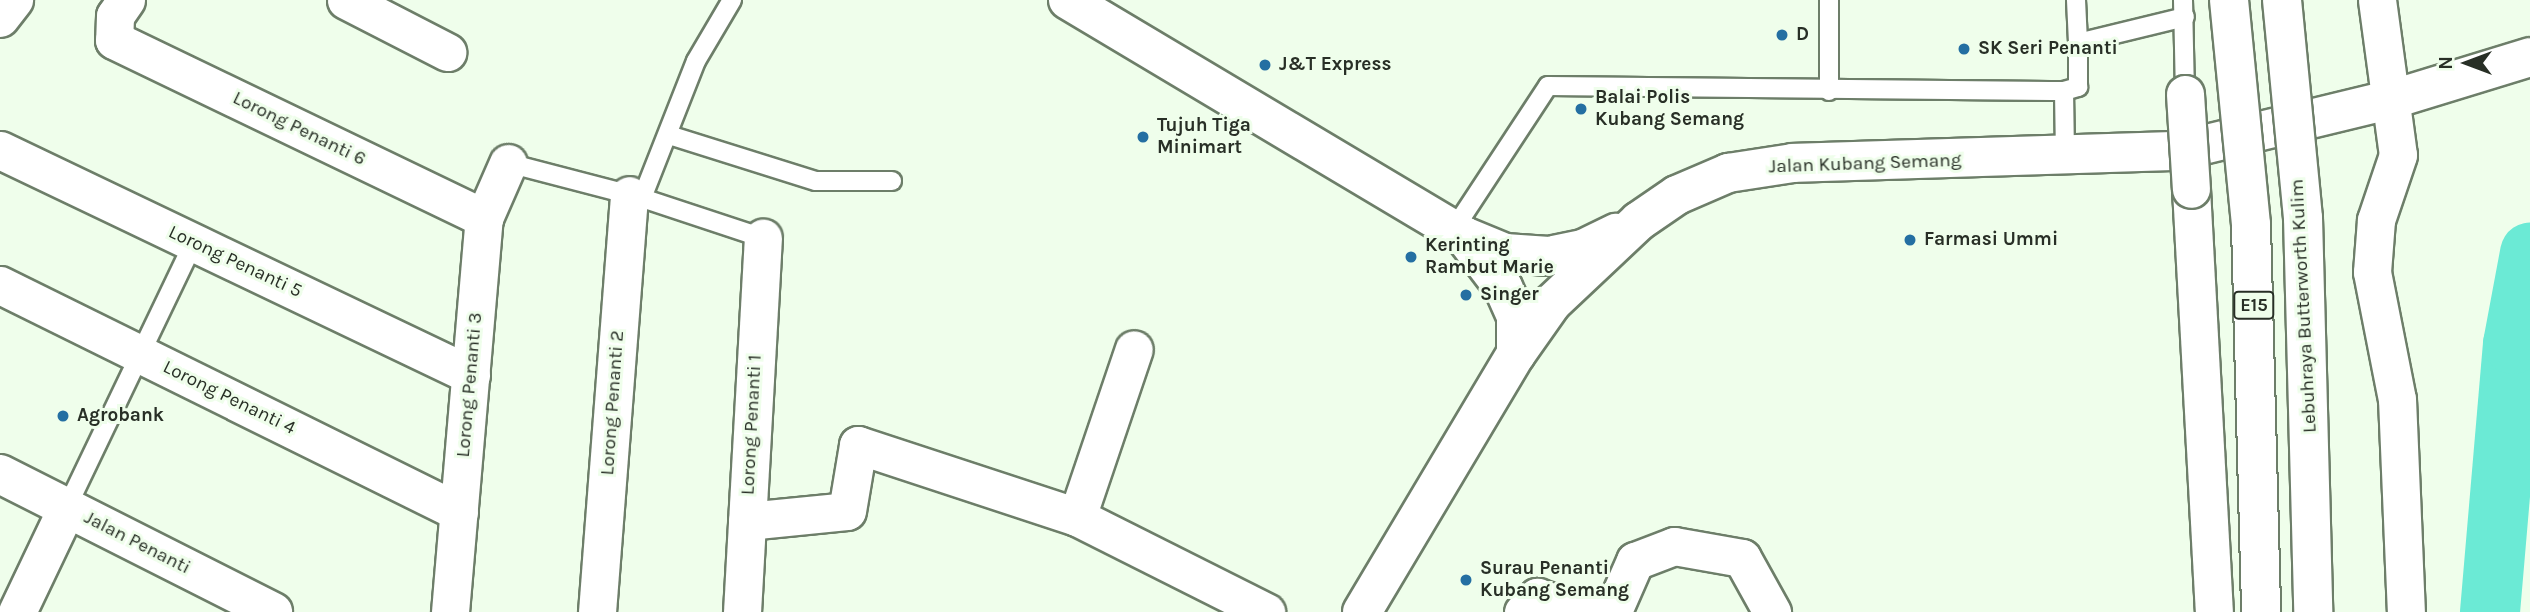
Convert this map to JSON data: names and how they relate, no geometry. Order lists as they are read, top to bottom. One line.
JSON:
{"streets":{"main road":["Jalan Kubang Semang","E15","Lebuhraya Butterworth Kulim","Jalan Penanti"],"street":["Lorong Penanti 6","Lorong Penanti 5","Lorong Penanti 3","Lorong Penanti 4","Lorong Penanti 2","Lorong Penanti 1"]},"crossings":[["Lorong Penanti 6","Lorong Penanti 3"],["Lorong Penanti 5","Lorong Penanti 3"],["Lorong Penanti 3","Lorong Penanti 4"]],"places":["D","SK Seri Penanti","J&T Express","Balai Polis Kubang Semang","Tujuh Tiga Minimart","Farmasi Ummi","Kerinting Rambut Marie","Singer","Agrobank","Surau Penanti Kubang Semang"],"north":"left"}
